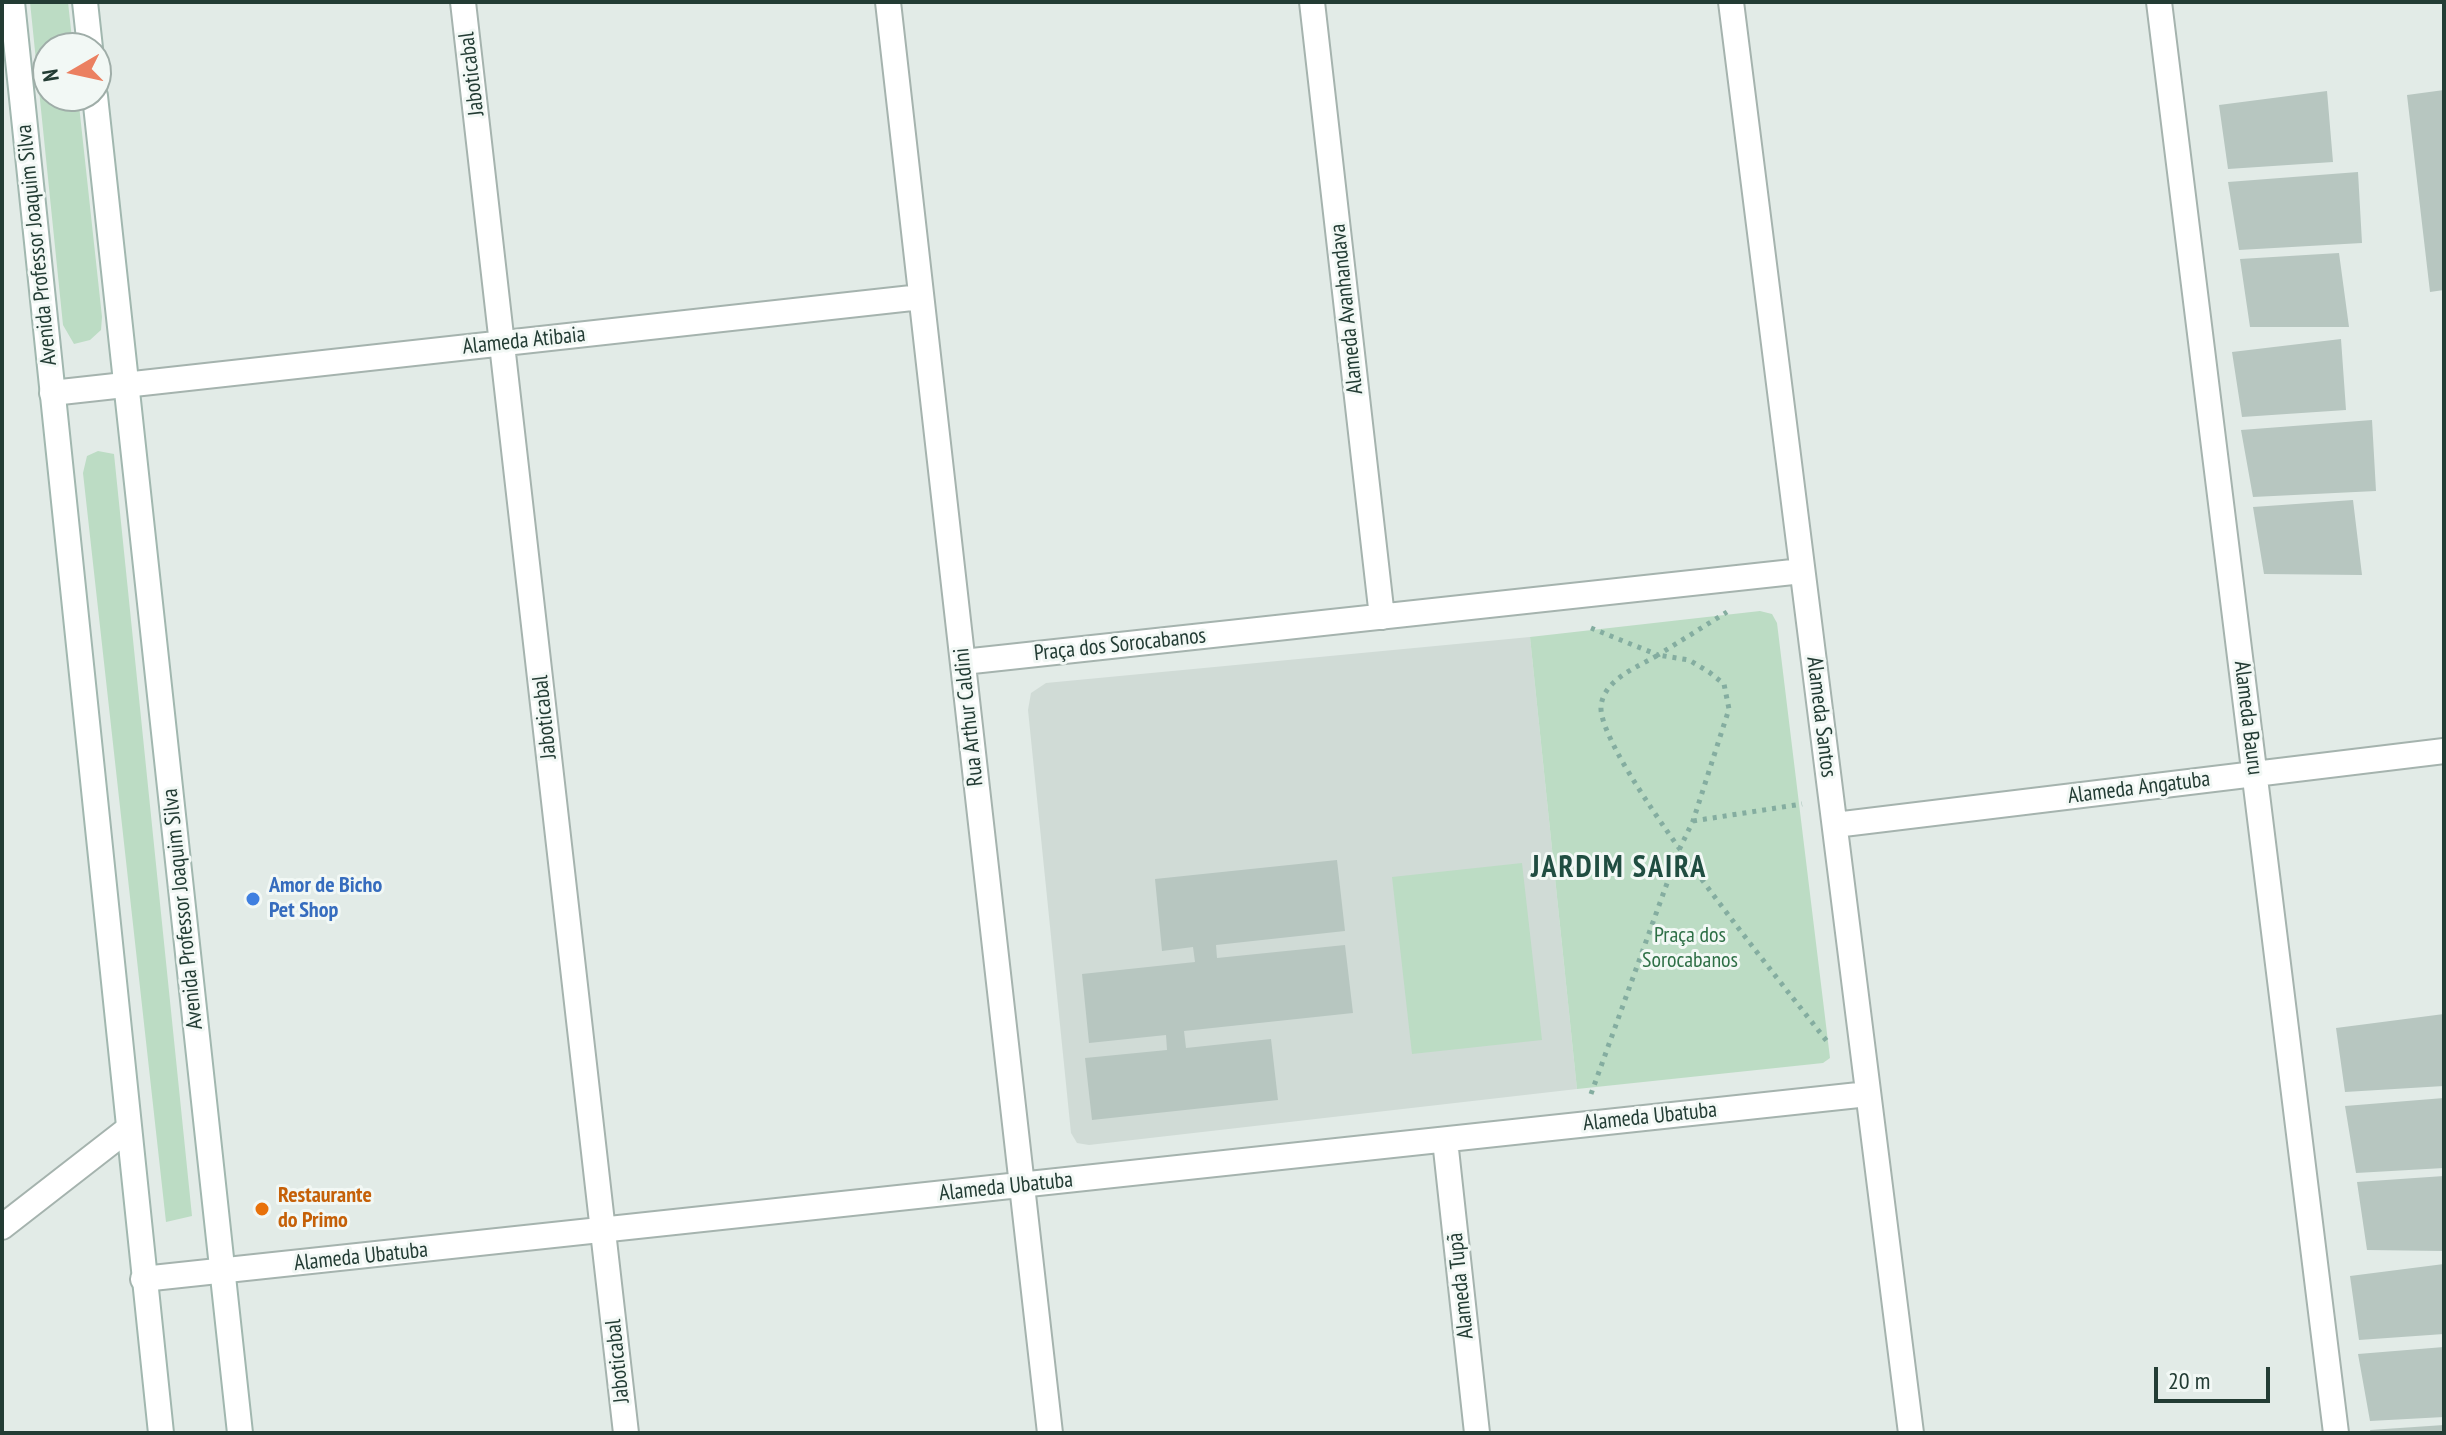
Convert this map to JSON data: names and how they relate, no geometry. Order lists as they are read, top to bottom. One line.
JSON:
{"streets":{"street":["Jaboticabal","Avenida Professor Joaquim Silva","Alameda Avanhandava","Alameda Atibaia","Praça dos Sorocabanos","Rua Arthur Caldini","Alameda Santos","Alameda Bauru","Alameda Angatuba","Alameda Ubatuba","Alameda Tupã"]},"crossings":[["Jaboticabal","Alameda Atibaia"],["Jaboticabal","Alameda Ubatuba"],["Avenida Professor Joaquim Silva","Alameda Atibaia"],["Avenida Professor Joaquim Silva","Alameda Ubatuba"],["Alameda Avanhandava","Praça dos Sorocabanos"],["Alameda Atibaia","Rua Arthur Caldini"],["Praça dos Sorocabanos","Rua Arthur Caldini"],["Praça dos Sorocabanos","Alameda Santos"],["Rua Arthur Caldini","Alameda Ubatuba"],["Alameda Santos","Alameda Angatuba"],["Alameda Santos","Alameda Ubatuba"],["Alameda Bauru","Alameda Angatuba"],["Alameda Ubatuba","Alameda Tupã"]],"districts":["JARDIM SAIRA"],"parks":["Praça dos Sorocabanos"],"places":["Amor de Bicho Pet Shop","Restaurante do Primo"],"scale_bar":"20 m","north":"left"}
